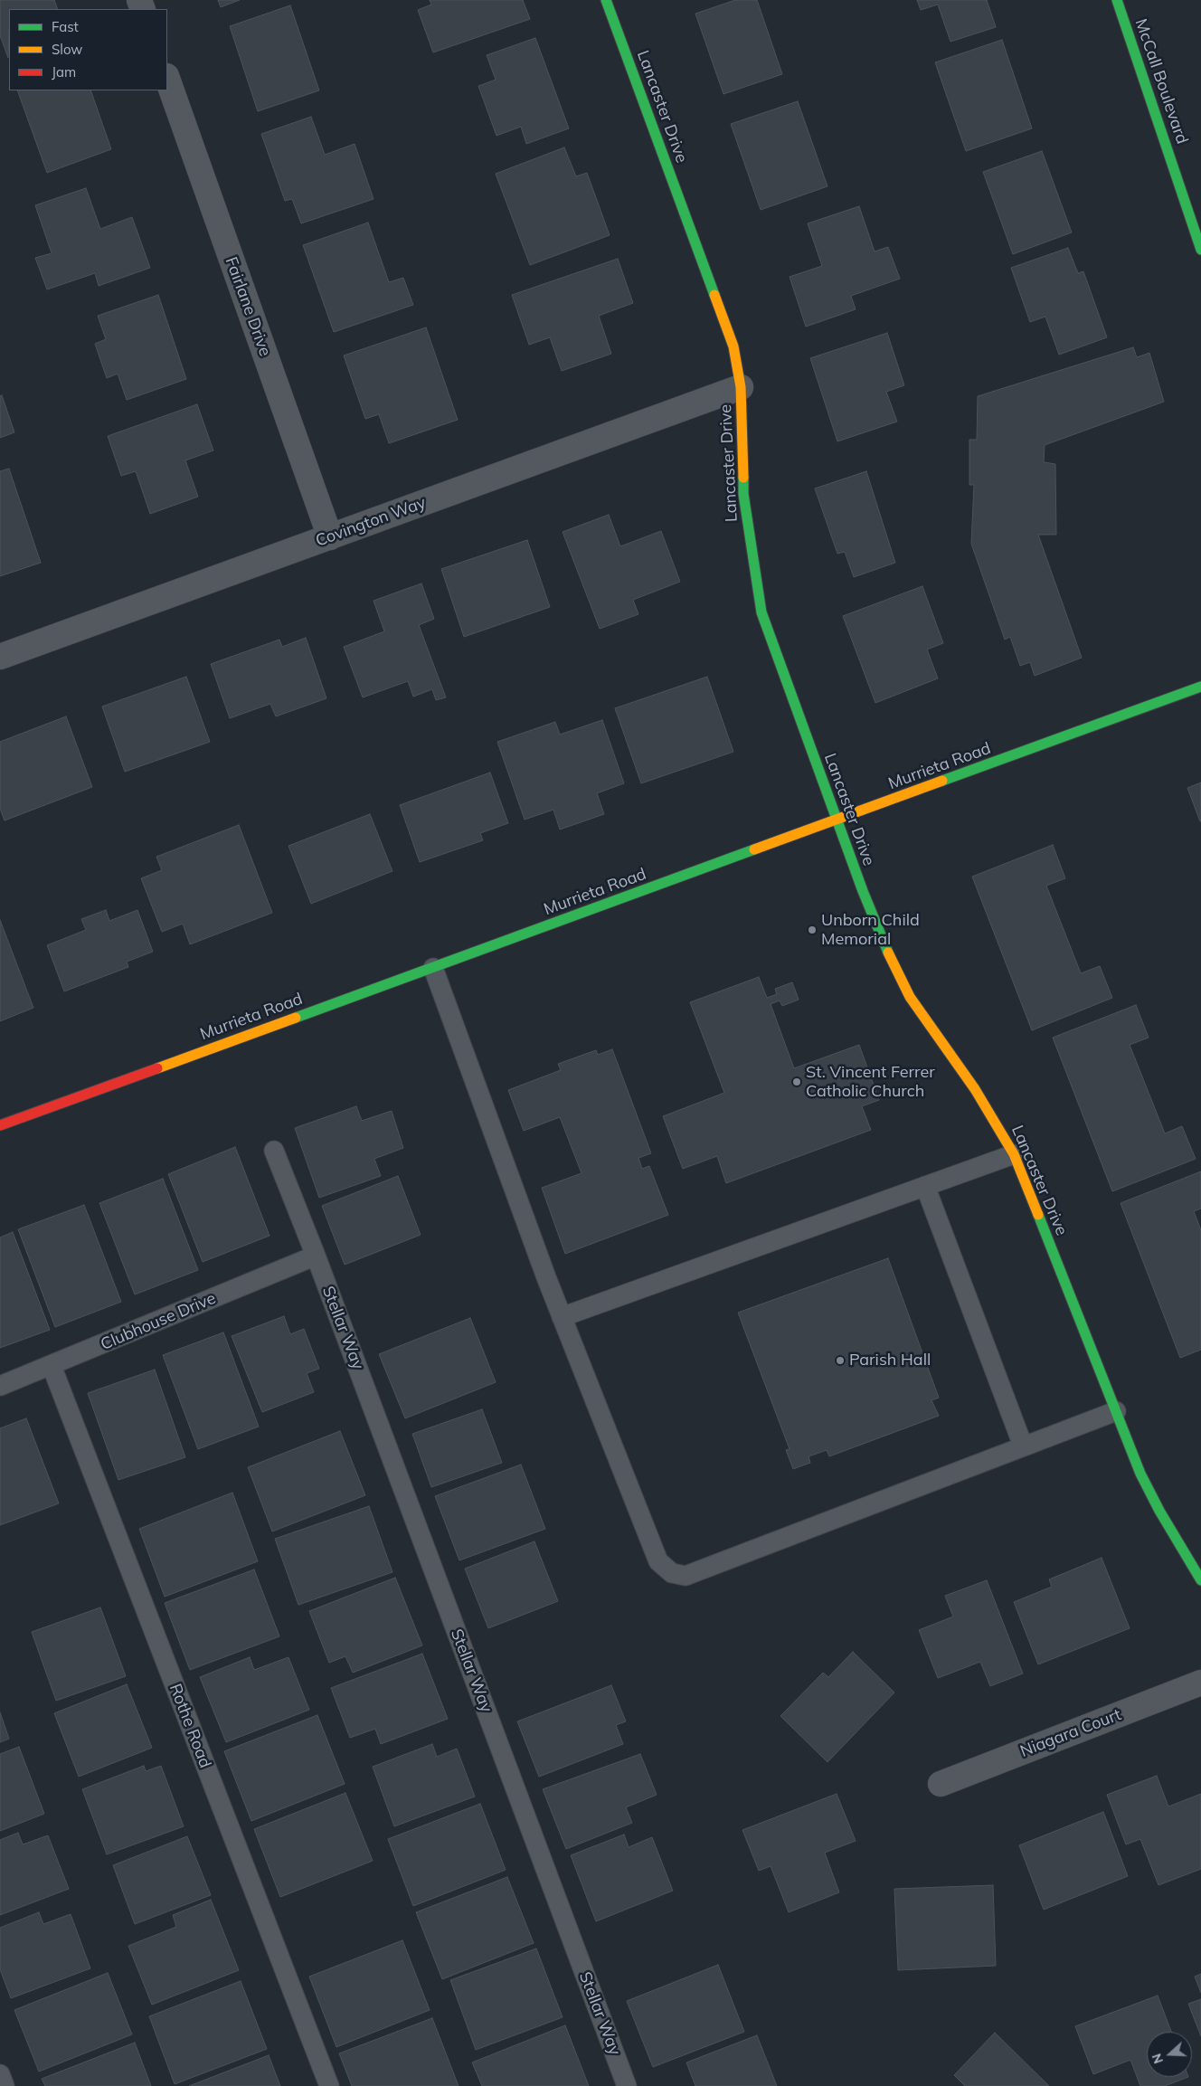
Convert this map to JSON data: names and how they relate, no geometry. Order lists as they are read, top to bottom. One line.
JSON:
{"streets":{"street":["McCall Boulevard","Lancaster Drive","Fairlane Drive","Covington Way","Murrieta Road","Niagara Court"],"lane":["Clubhouse Drive","Stellar Way","Rothe Road"]},"crossings":[["Lancaster Drive","Covington Way"],["Lancaster Drive","Murrieta Road"],["Fairlane Drive","Covington Way"],["Clubhouse Drive","Stellar Way"],["Clubhouse Drive","Rothe Road"]],"places":["Unborn Child Memorial","St. Vincent Ferrer Catholic Church","Parish Hall"],"legend":["Fast","Slow","Jam"],"north":"left"}
